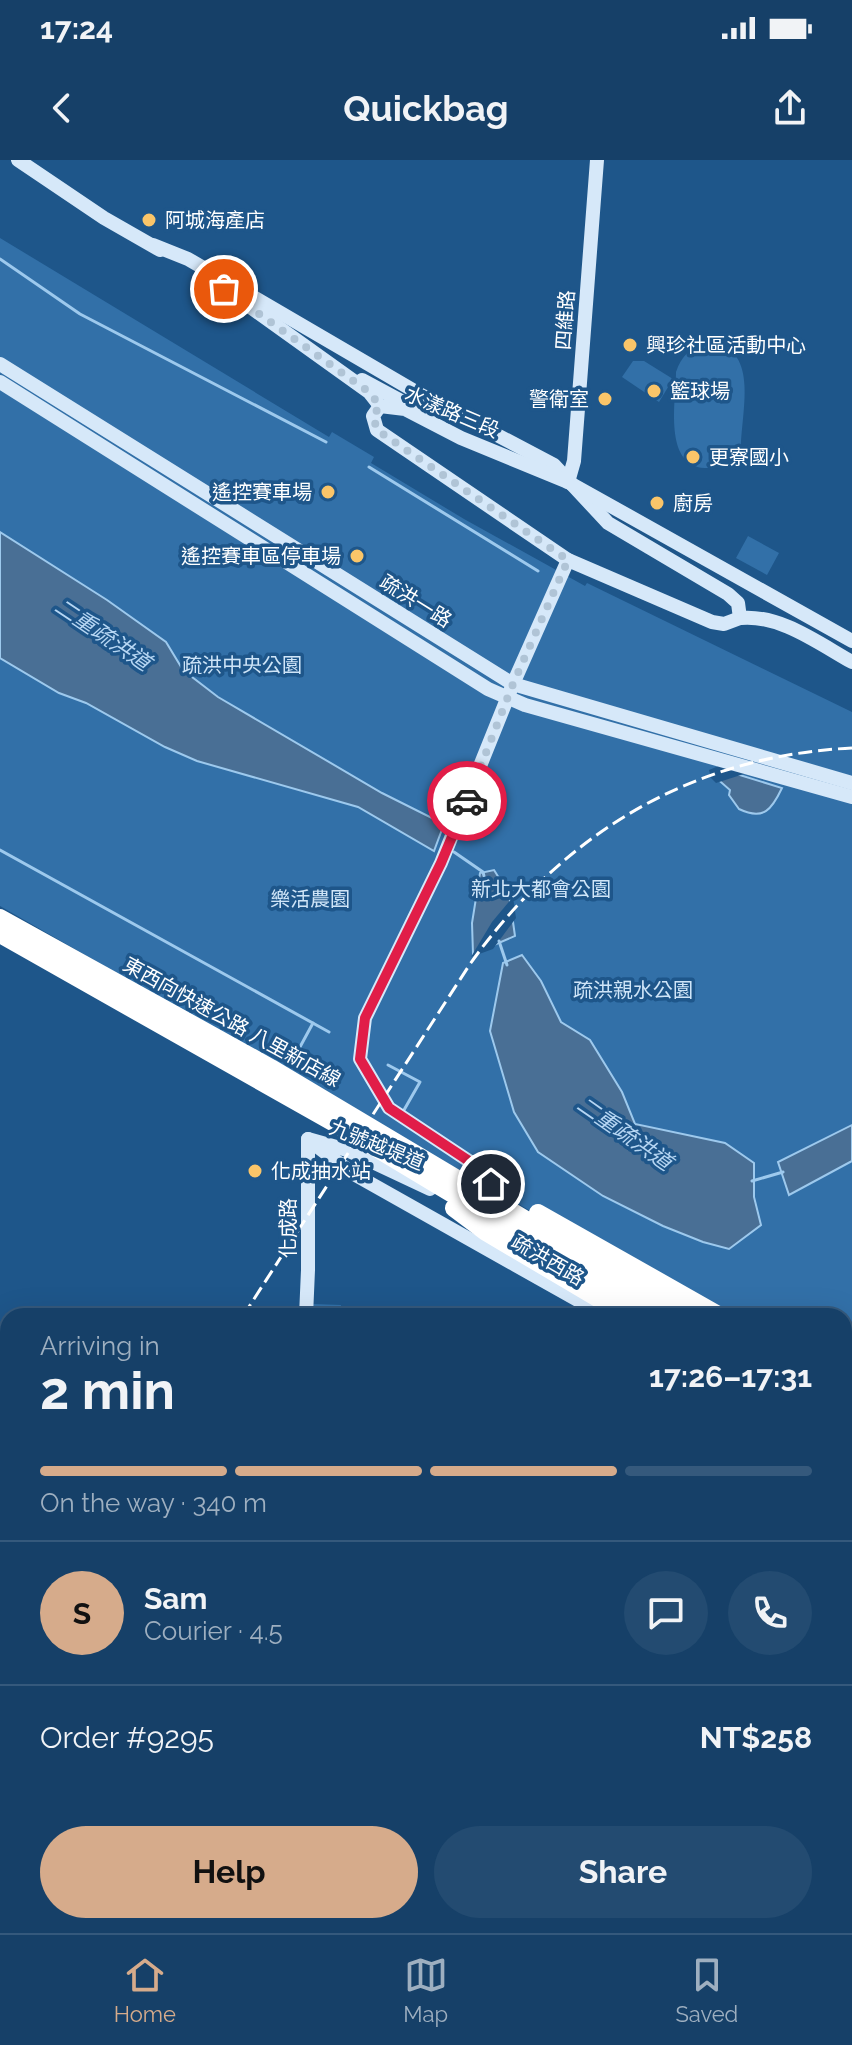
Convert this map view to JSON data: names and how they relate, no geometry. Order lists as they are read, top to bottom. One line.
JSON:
{"streets":{"highway":["東西向快速公路 八里新店線"],"street":["四維路","水漾路三段","疏洪一路","九號越堤道","化成路","疏洪西路"]},"crossings":[["四維路","水漾路三段"],["疏洪一路","九號越堤道"],["九號越堤道","化成路"],["九號越堤道","疏洪西路"],["化成路","疏洪西路"]],"water":["二重疏洪道"],"parks":["疏洪中央公園","新北大都會公園","樂活農園","疏洪親水公園"],"places":["阿城海產店","興珍社區活動中心","籃球場","警衛室","更寮國小","遙控賽車場","廚房","遙控賽車區停車場","化成抽水站"],"page":{"status":"17:24","header":"Quickbag","heading":["2 min","Arriving in","17:26–17:31"],"panel":["Sam","Courier · 4.5","Order #9295","NT$258"],"bar":"On the way · 340 m","round":"S","buttons":["Help","Share"],"tabs":["Home","Map","Saved"]}}
